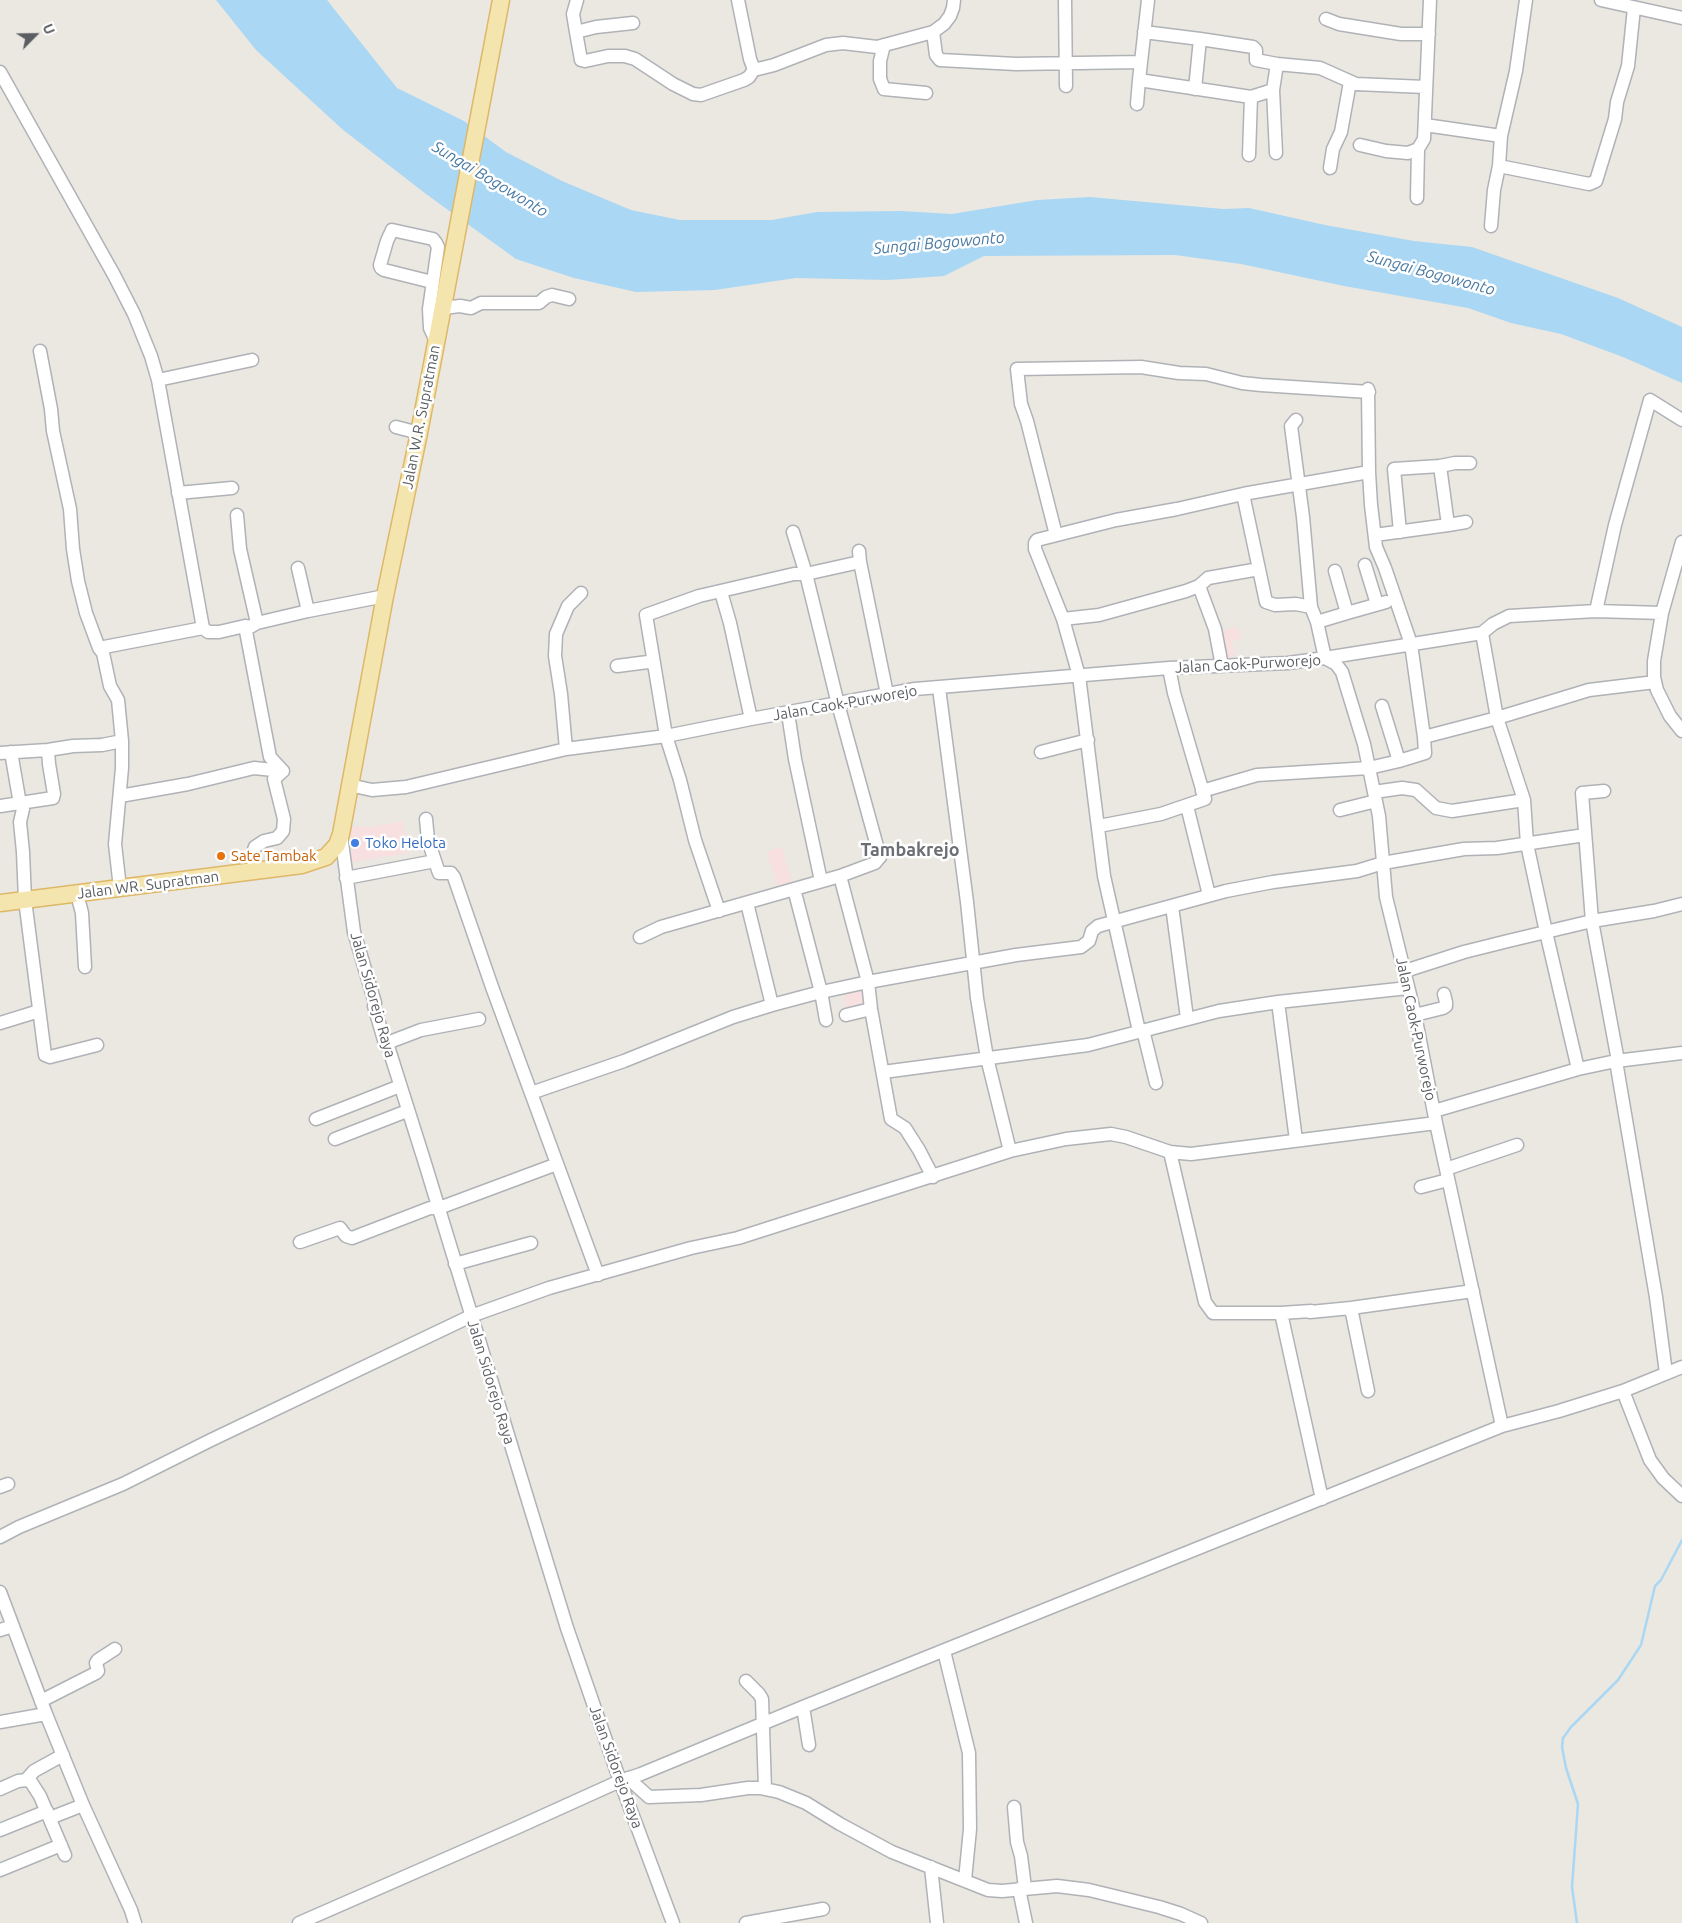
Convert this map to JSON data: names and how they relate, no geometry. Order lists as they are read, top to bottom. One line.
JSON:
{"streets":{"main road":["Jalan W.R. Supratman","Jalan WR. Supratman"],"street":["Jalan Caok-Purworejo","Jalan Sidorejo Raya"]},"crossings":[["Jalan W.R. Supratman","Jalan Caok-Purworejo"],["Jalan W.R. Supratman","Jalan WR. Supratman"],["Jalan W.R. Supratman","Jalan Sidorejo Raya"],["Jalan WR. Supratman","Jalan Sidorejo Raya"]],"districts":["Tambakrejo"],"water":["Sungai Bogowonto"],"places":["Toko Helota","Sate Tambak"],"north":"top right"}
